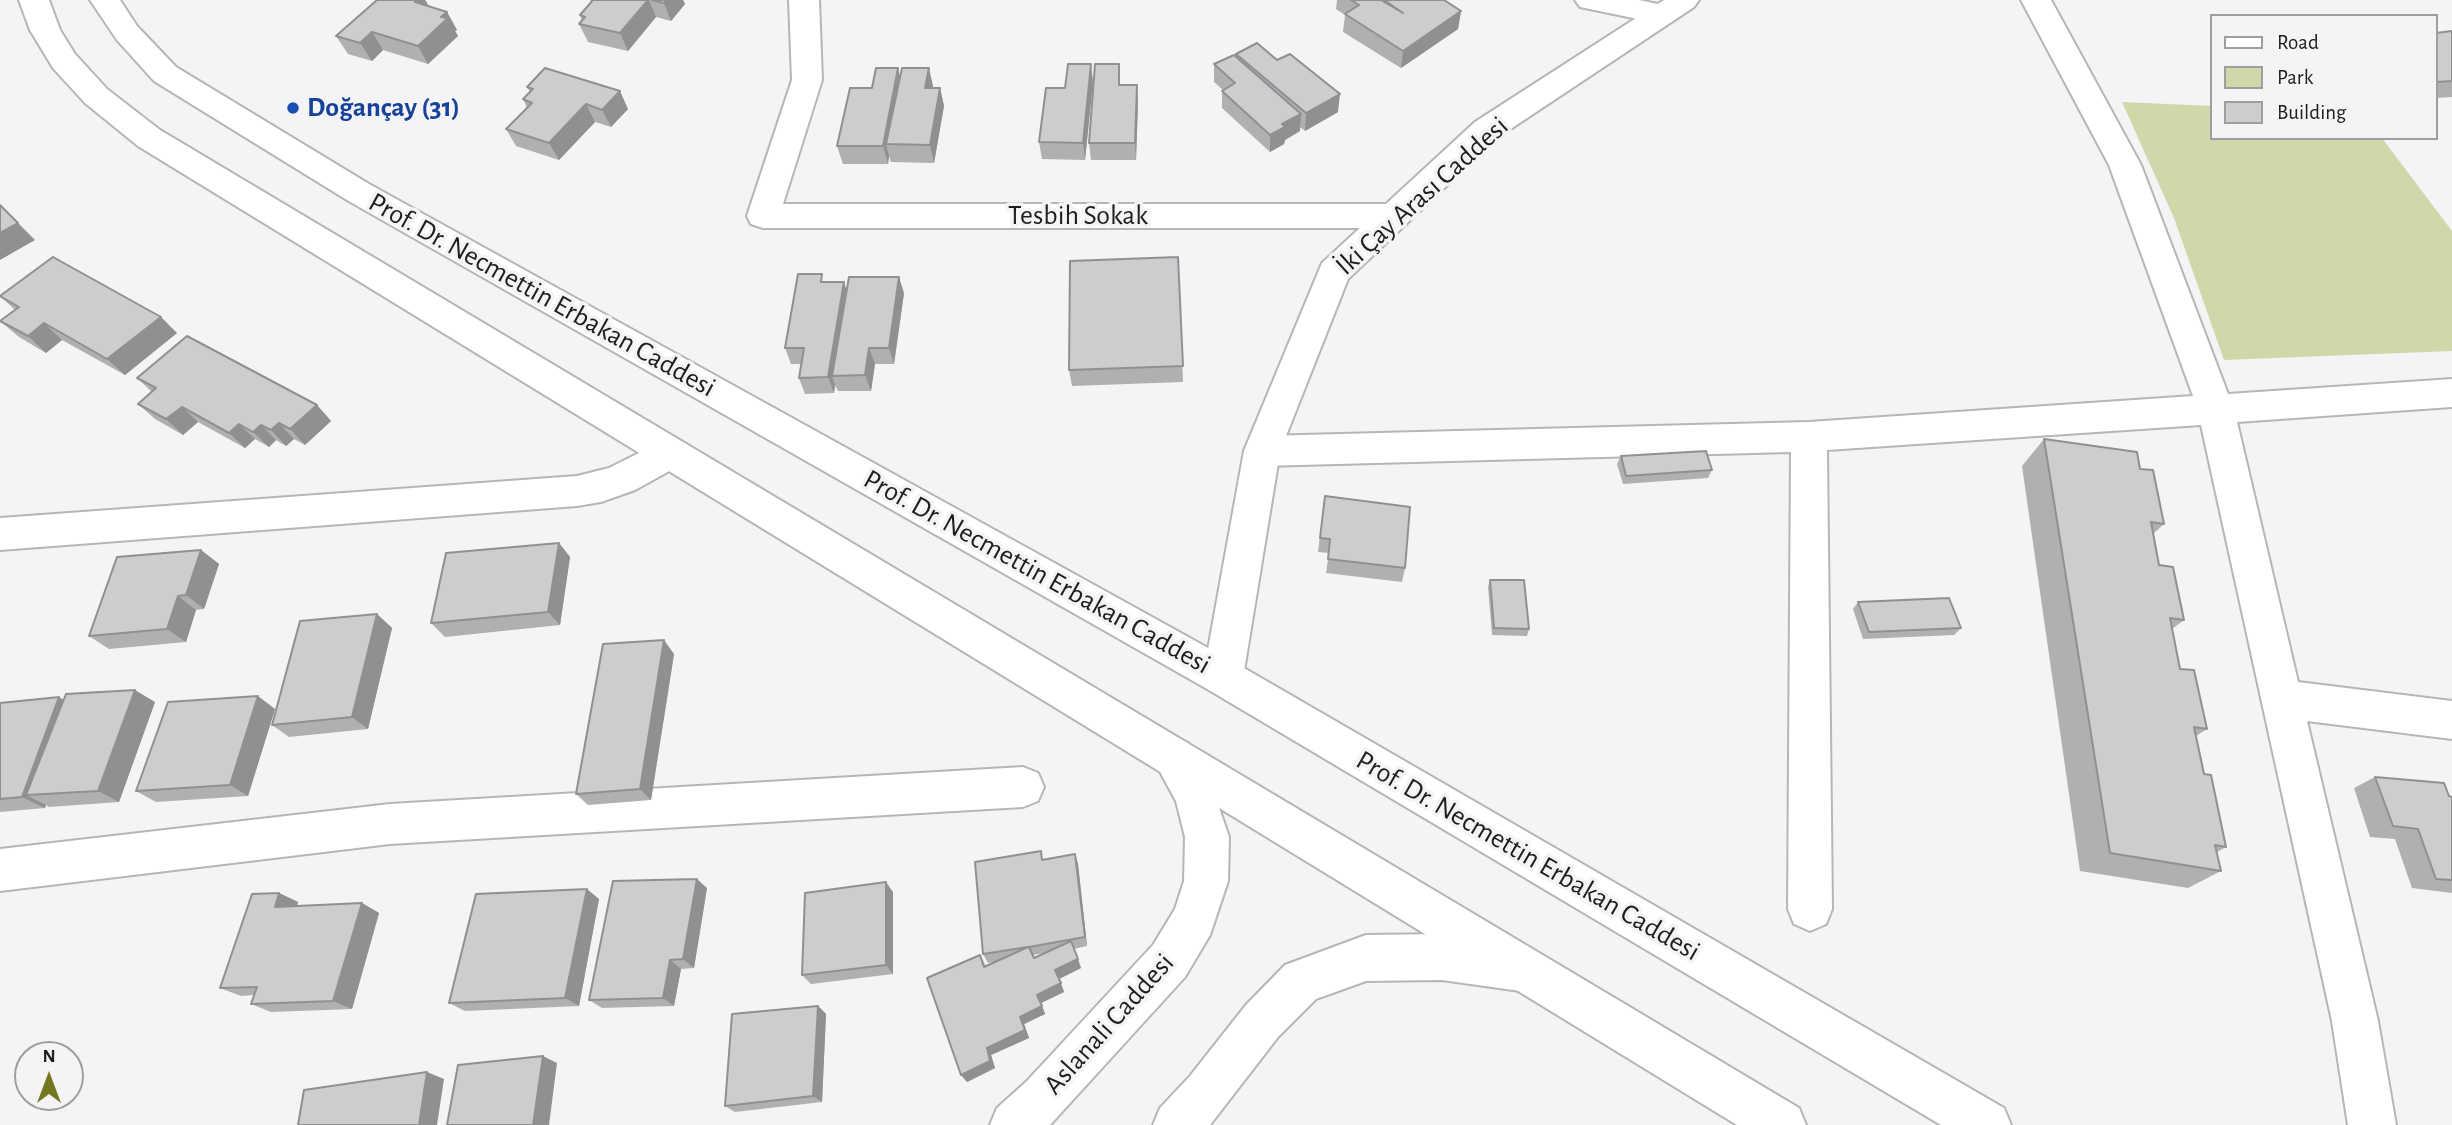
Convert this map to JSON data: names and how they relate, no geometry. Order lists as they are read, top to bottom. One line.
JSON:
{"streets":{"street":["İki Çay Arası Caddesi","Tesbih Sokak","Prof. Dr. Necmettin Erbakan Caddesi","Aslanali Caddesi"]},"crossings":[["İki Çay Arası Caddesi","Tesbih Sokak"],["İki Çay Arası Caddesi","Prof. Dr. Necmettin Erbakan Caddesi"]],"places":["Doğançay (31)"],"legend":["Road","Park","Building"],"north":"top"}
